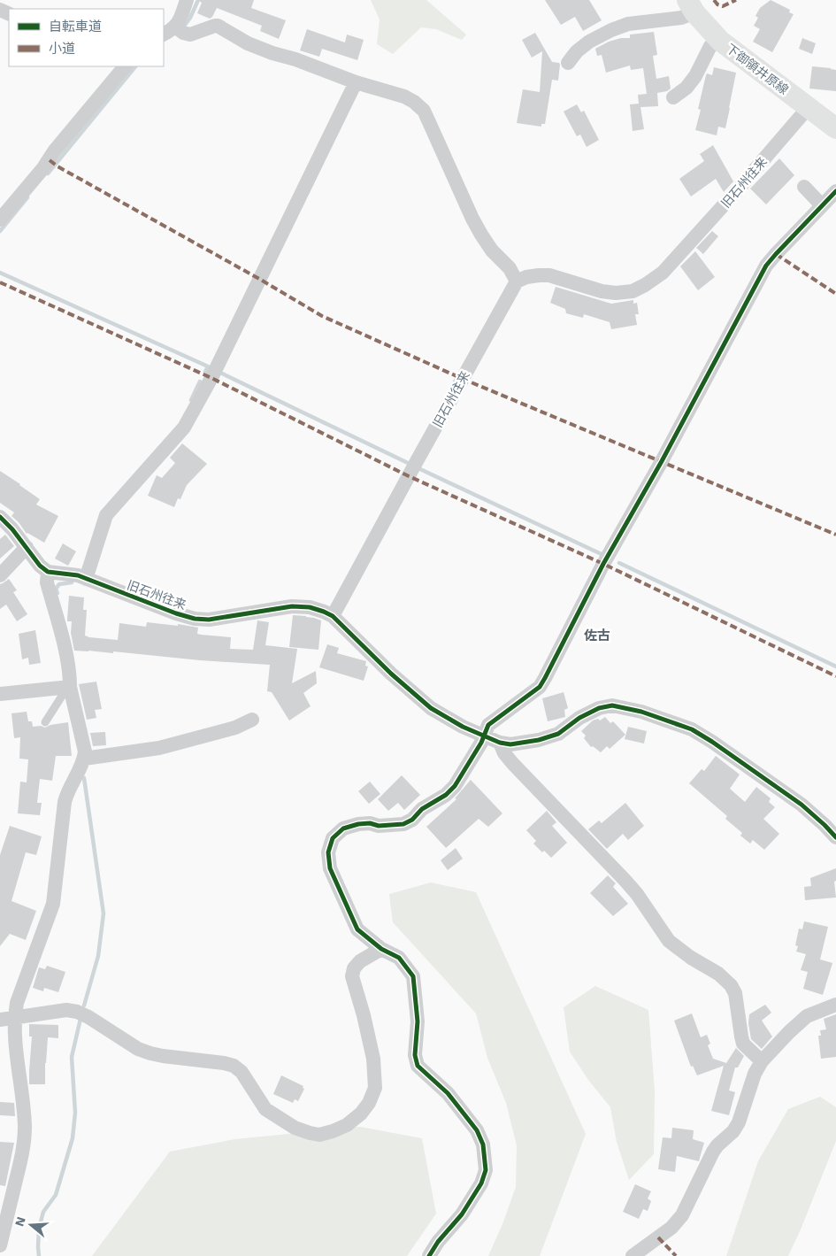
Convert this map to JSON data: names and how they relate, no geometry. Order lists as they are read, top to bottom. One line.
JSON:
{"streets":{"main road":["下御領井原線"],"street":["旧石州往来"]},"crossings":[["下御領井原線","旧石州往来"]],"districts":["佐古"],"legend":["自転車道","小道"],"north":"left"}
